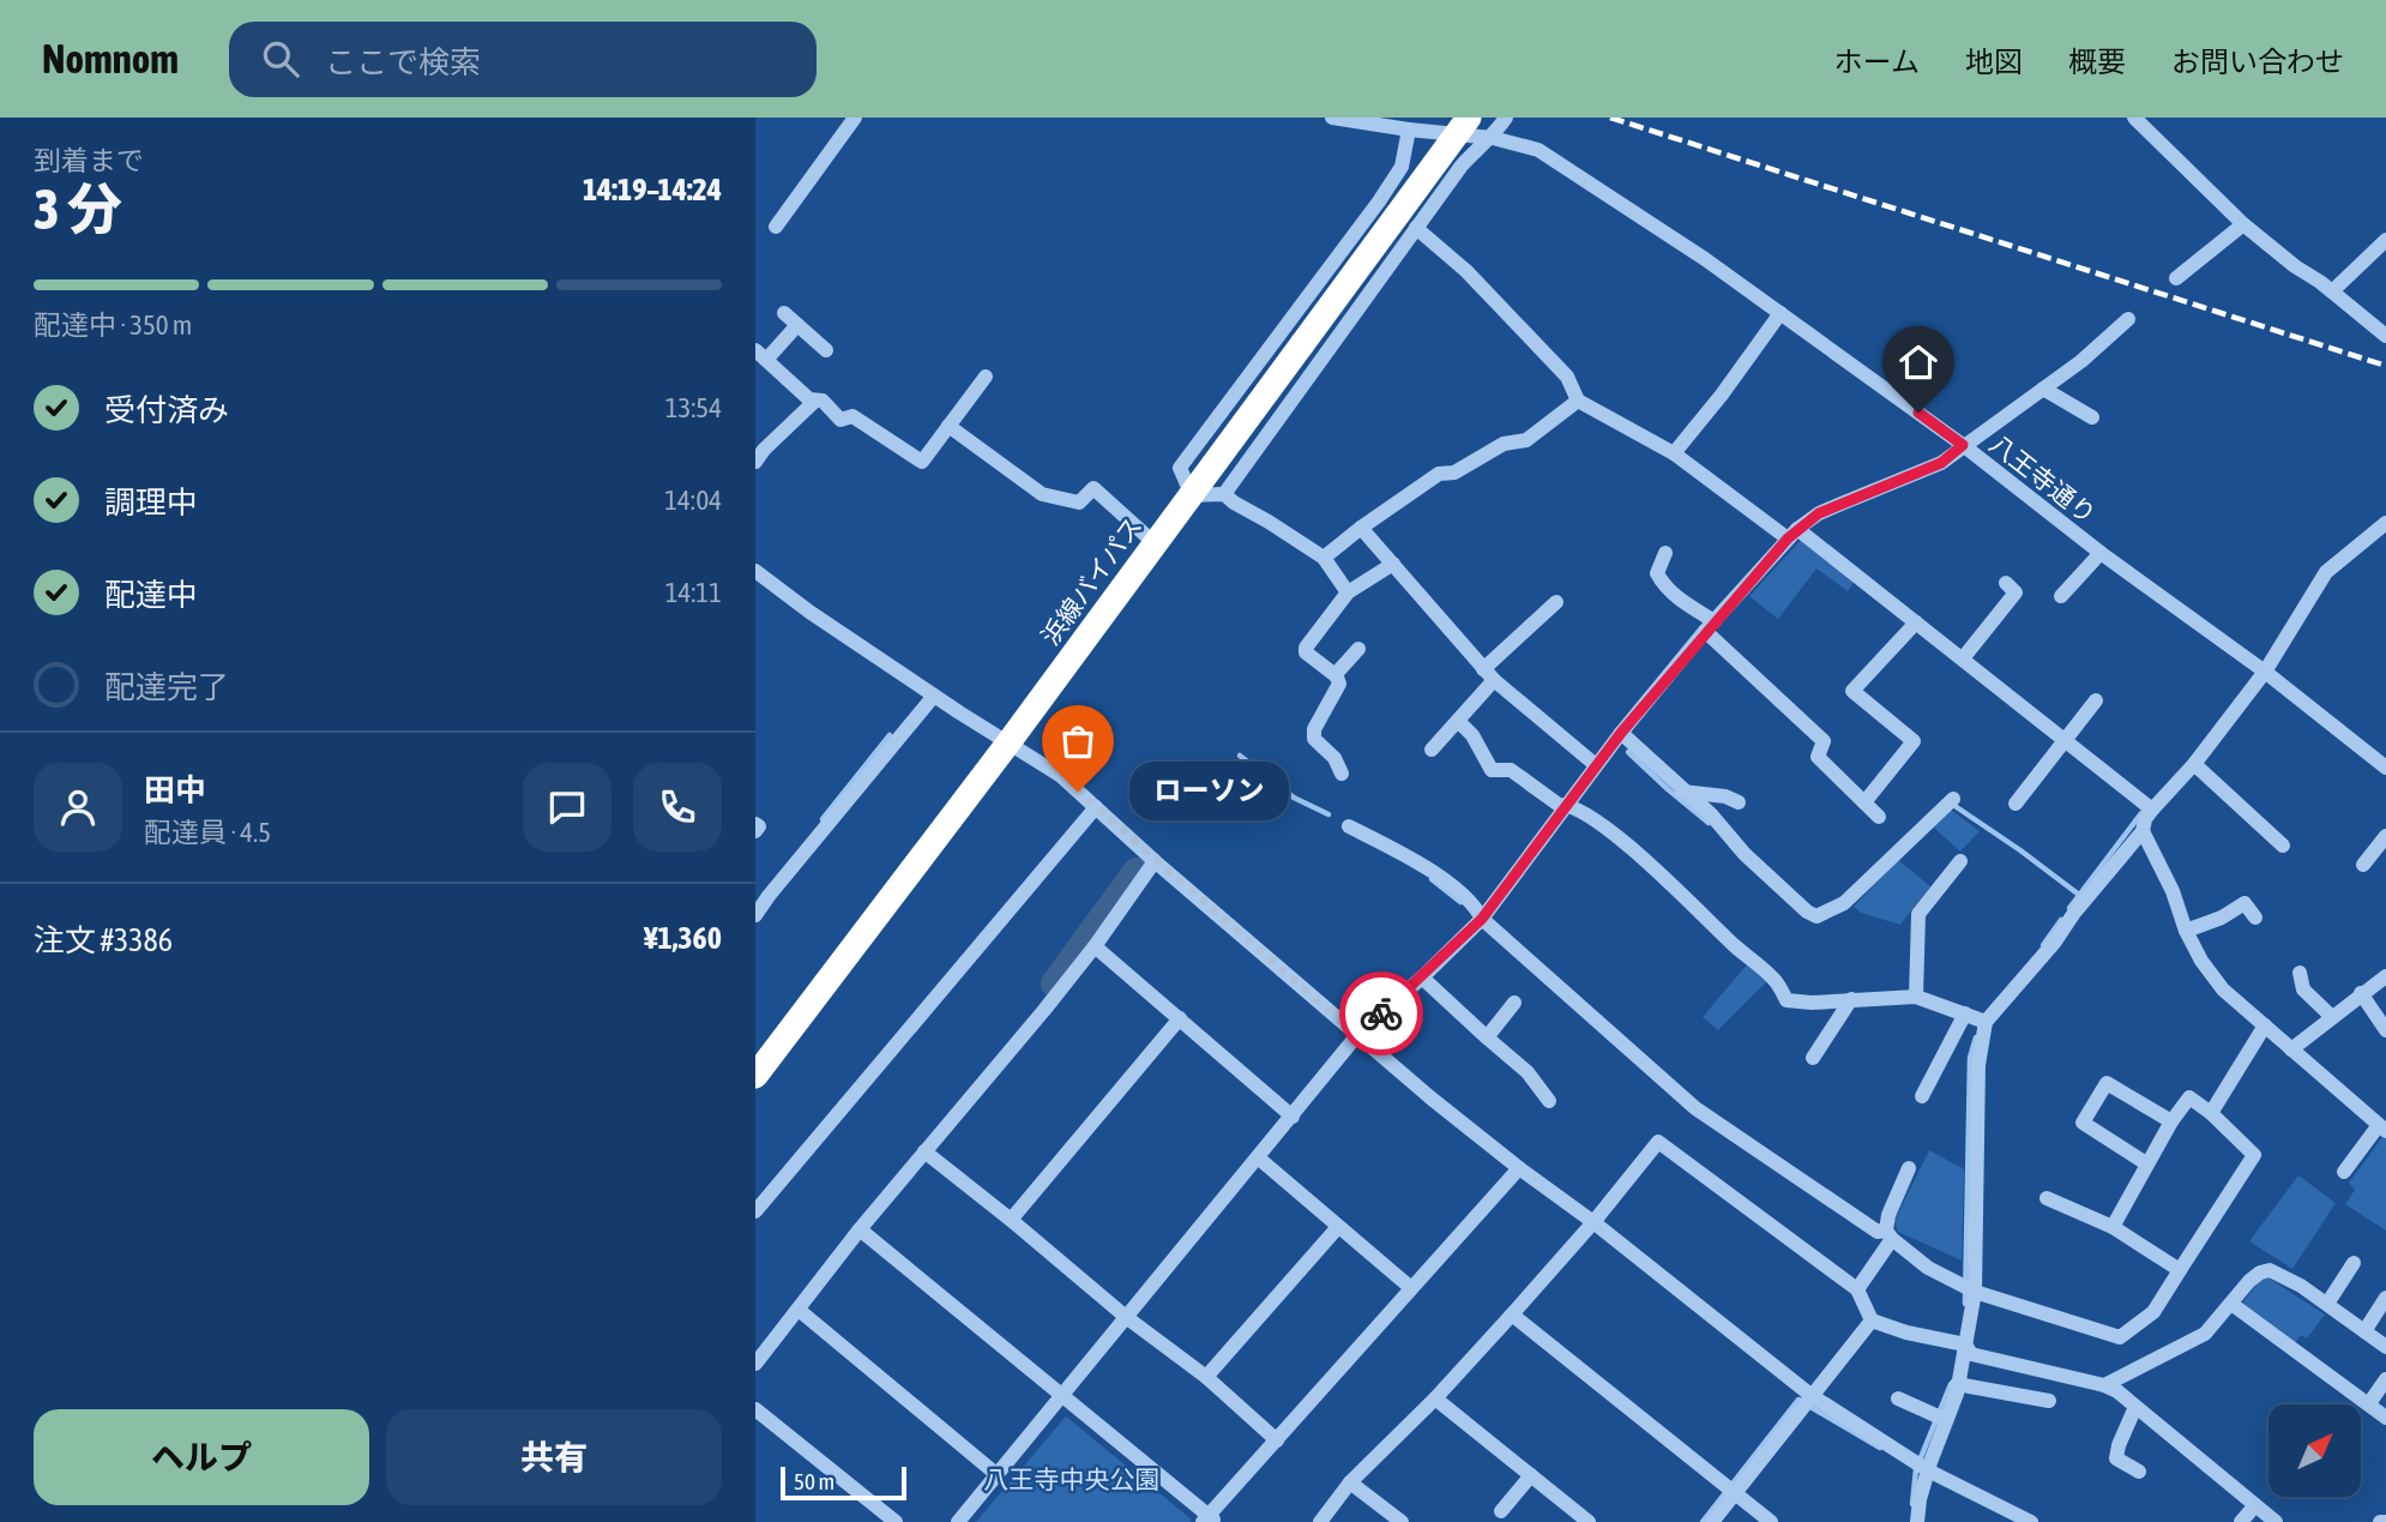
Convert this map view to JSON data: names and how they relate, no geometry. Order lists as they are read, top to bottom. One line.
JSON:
{"streets":{"highway":["浜線バイパス"],"street":["八王寺通り"]},"parks":["八王寺中央公園"],"places":["ローソン"],"scale_bar":"50 m","north":"top right","page":{"header":"Nomnom","search":"ここで検索","nav":["ホーム","地図","概要","お問い合わせ"],"heading":["3 分","到着まで","14:19–14:24"],"panel":["田中","配達員 · 4.5","注文 #3386","¥1,360"],"bar":"配達中 · 350 m","list":[["受付済み","13:54"],["調理中","14:04"],["配達中","14:11"],"配達完了"],"bubble":"ローソン","buttons":["ヘルプ","共有"],"scale":"50 m"}}
